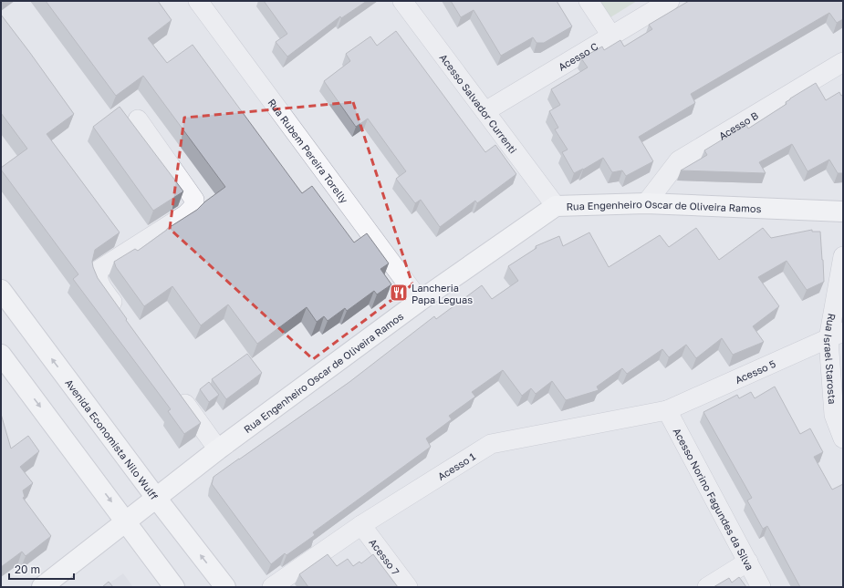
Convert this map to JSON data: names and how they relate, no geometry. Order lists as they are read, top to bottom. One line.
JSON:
{"streets":{"street":["Acesso C","Acesso Salvador Currenti","Acesso B","Rua Rubem Pereira Torelly","Rua Engenheiro Oscar de Oliveira Ramos","Rua Israel Starosta","Acesso 5","Avenida Economista Nilo Wulff","Acesso 1","Acesso Norino Fagundes da Silva","Acesso 7"]},"crossings":[["Acesso C","Acesso Salvador Currenti"],["Acesso Salvador Currenti","Rua Engenheiro Oscar de Oliveira Ramos"],["Acesso B","Rua Engenheiro Oscar de Oliveira Ramos"],["Rua Rubem Pereira Torelly","Rua Engenheiro Oscar de Oliveira Ramos"],["Rua Engenheiro Oscar de Oliveira Ramos","Avenida Economista Nilo Wulff"],["Rua Israel Starosta","Acesso 5"],["Acesso 5","Acesso 1"],["Acesso 5","Acesso Norino Fagundes da Silva"],["Acesso 1","Acesso Norino Fagundes da Silva"],["Acesso 1","Acesso 7"]],"places":{"restaurant":["Lancheria Papa Leguas"]},"scale_bar":"20 m"}
